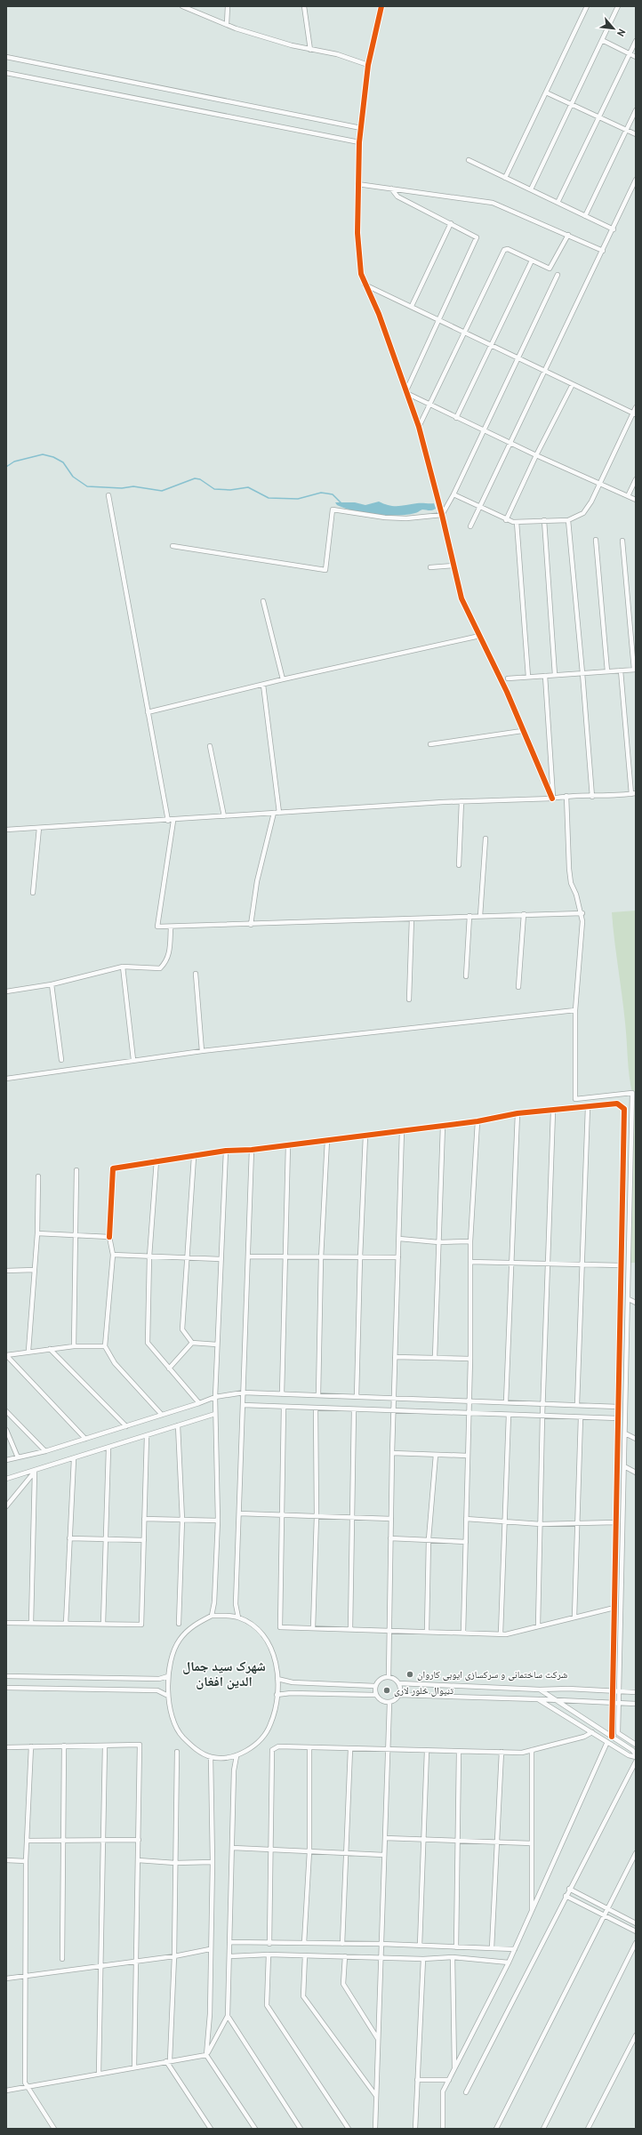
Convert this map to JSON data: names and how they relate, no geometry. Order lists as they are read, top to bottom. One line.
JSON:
{"districts":["شهرک سید جمال الدین افغان"],"places":["شرکت ساختمانی و سرکسازی ایوبی کاروان","تڼیوال څلور لاری"],"north":"bottom right"}
